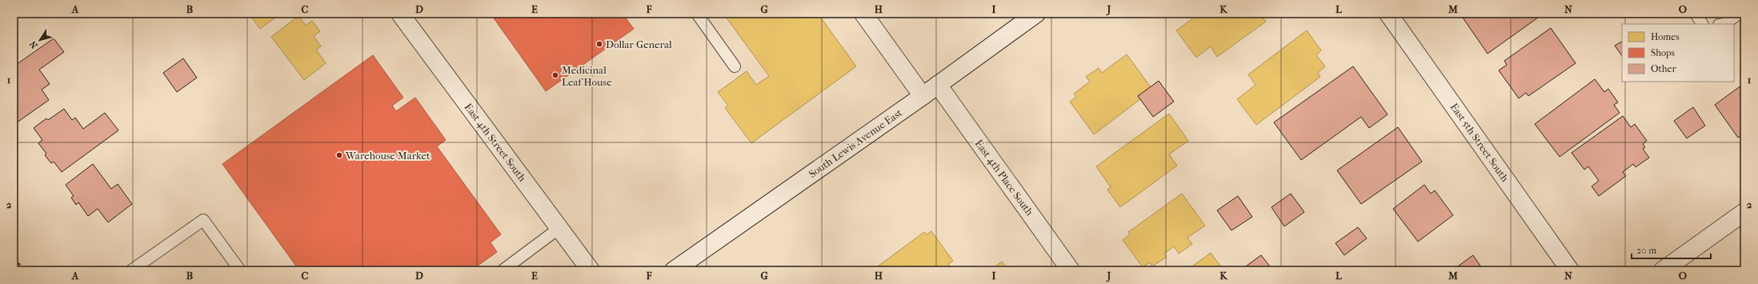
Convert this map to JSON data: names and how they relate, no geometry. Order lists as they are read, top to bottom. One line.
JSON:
{"streets":{"street":["East 4th Street South","East 5th Street South","South Lewis Avenue East","East 4th Place South"]},"crossings":[["South Lewis Avenue East","East 4th Place South"]],"places":["Dollar General","Medicinal Leaf House","Warehouse Market"],"legend":["Homes","Shops","Other"],"scale_bar":"20 m","north":"bottom left","grid":{"columns":["A","B","C","D","E","F","G","H","I","J","K","L","M","N","O"],"rows":["1","2"]}}
